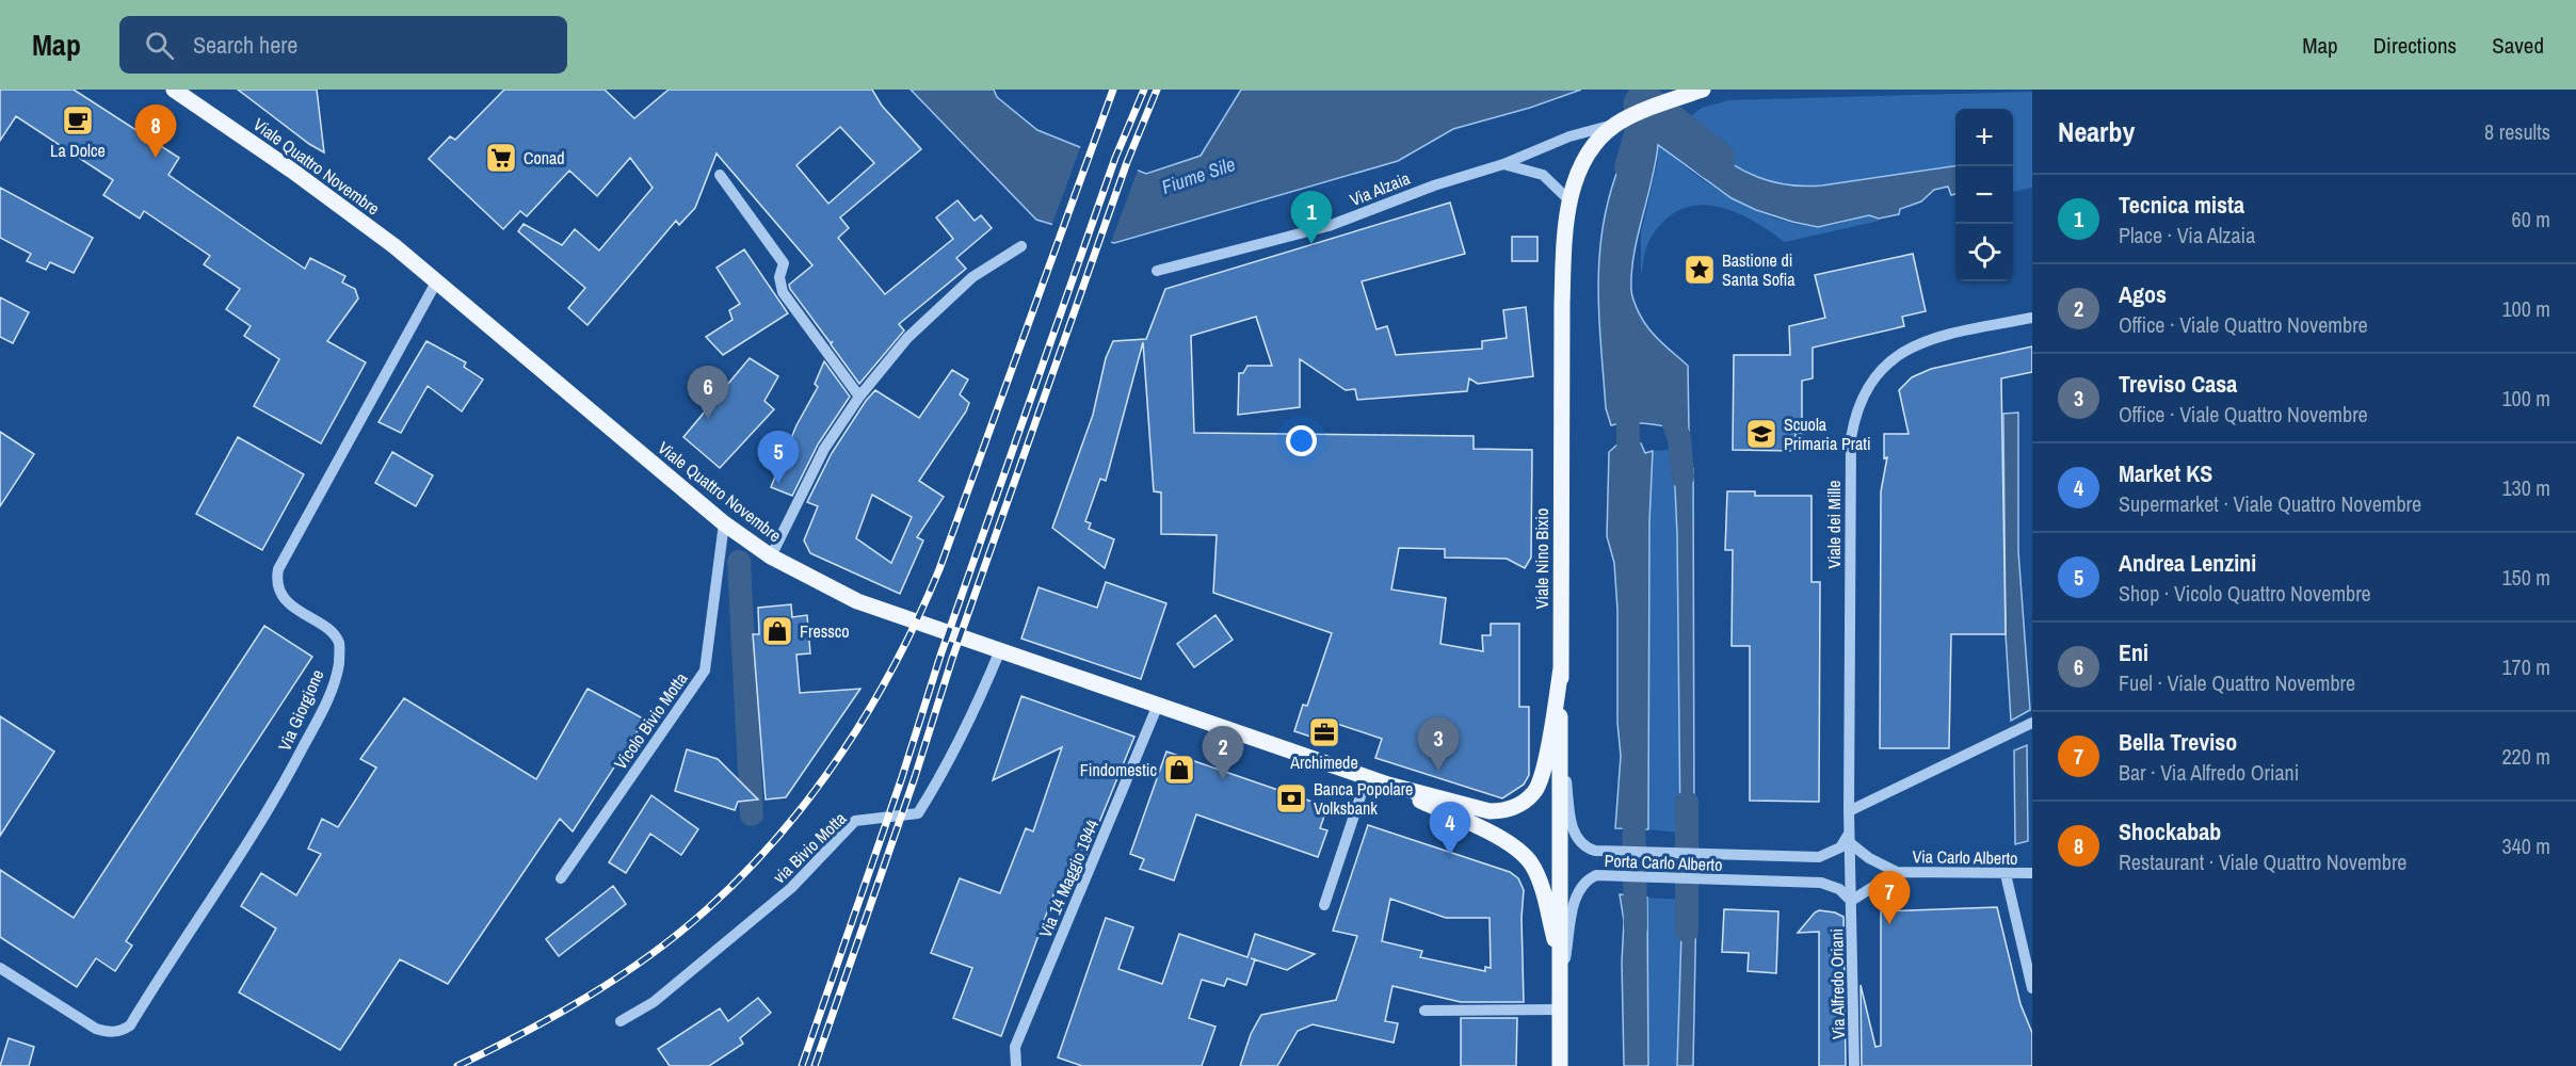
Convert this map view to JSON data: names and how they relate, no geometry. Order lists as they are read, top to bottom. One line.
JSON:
{"streets":{"main road":["Viale Quattro Novembre","Viale Nino Bixio"],"street":["Via Alzaia","Viale dei Mille","Via Giorgione","Vicolo Bivio Motta","via Bivio Motta","Via Carlo Alberto","Porta Carlo Alberto","Via 14 Maggio 1944","Via Alfredo Oriani"]},"crossings":[["Viale Quattro Novembre","Viale Nino Bixio"],["Viale Quattro Novembre","Via Giorgione"],["Viale Quattro Novembre","Vicolo Bivio Motta"],["Viale Quattro Novembre","via Bivio Motta"],["Viale Quattro Novembre","Via 14 Maggio 1944"],["Via Alzaia","Viale Nino Bixio"],["Viale dei Mille","Via Carlo Alberto"],["Viale dei Mille","Porta Carlo Alberto"],["Viale dei Mille","Via Alfredo Oriani"],["Viale Nino Bixio","Porta Carlo Alberto"],["Via Carlo Alberto","Porta Carlo Alberto"],["Via Carlo Alberto","Via Alfredo Oriani"],["Porta Carlo Alberto","Via Alfredo Oriani"]],"water":["Fiume Sile"],"places":{"cafe":["La Dolce"],"supermarket":["Conad"],"place":["Bastione di Santa Sofia"],"school or university":["Scuola Primaria Prati"],"shop":["Fressco","Findomestic"],"office":["Archimede"],"bank":["Banca Popolare Volksbank"]},"page":{"header":"Map","search":"Search here","nav":["Map","Directions","Saved"],"heading":["Nearby","8 results"],"pins":["8","1","6","5","3","2","4","7"],"map_buttons":["+","−"],"list":[{"mark":"1","name":"Tecnica mista","note":"Place · Via Alzaia","value":"60 m"},{"mark":"2","name":"Agos","note":"Office · Viale Quattro Novembre","value":"100 m"},{"mark":"3","name":"Treviso Casa","note":"Office · Viale Quattro Novembre","value":"100 m"},{"mark":"4","name":"Market KS","note":"Supermarket · Viale Quattro Novembre","value":"130 m"},{"mark":"5","name":"Andrea Lenzini","note":"Shop · Vicolo Quattro Novembre","value":"150 m"},{"mark":"6","name":"Eni","note":"Fuel · Viale Quattro Novembre","value":"170 m"},{"mark":"7","name":"Bella Treviso","note":"Bar · Via Alfredo Oriani","value":"220 m"},{"mark":"8","name":"Shockabab","note":"Restaurant · Viale Quattro Novembre","value":"340 m"}]}}
